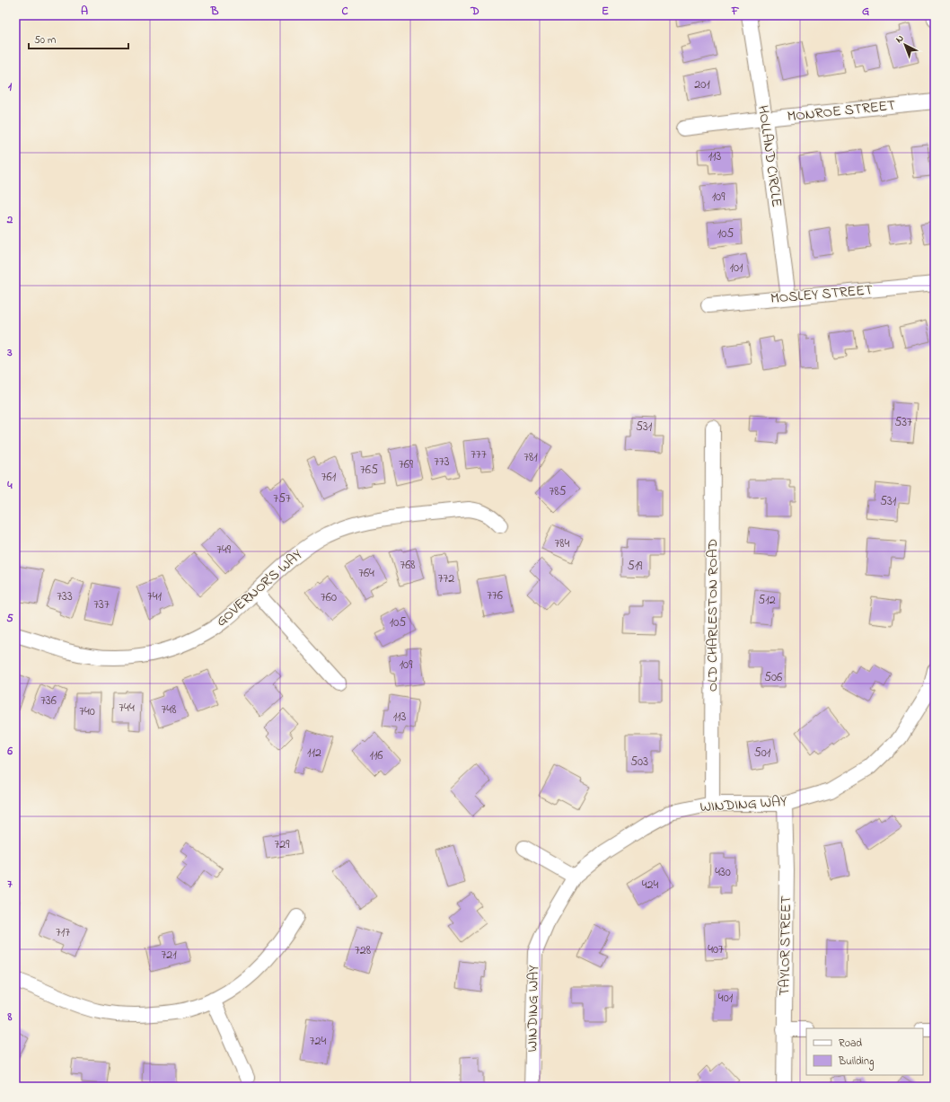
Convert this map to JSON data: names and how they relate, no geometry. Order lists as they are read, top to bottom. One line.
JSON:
{"streets":{"street":["MONROE STREET","HOLLAND CIRCLE","MOSLEY STREET","GOVERNOR'S WAY","OLD CHARLESTON ROAD","WINDING WAY","TAYLOR STREET"]},"crossings":[["MONROE STREET","HOLLAND CIRCLE"],["HOLLAND CIRCLE","MOSLEY STREET"],["OLD CHARLESTON ROAD","WINDING WAY"],["WINDING WAY","TAYLOR STREET"]],"house_numbers":["201","113","109","105","101","537","531","777","781","773","769","765","761","785","757","531","784","749","768","519","764","772","776","733","741","760","512","737","105","109","506","736","744","748","740","113","112","501","116","503","729","430","424","717","407","728","721","401","724"],"legend":["Road","Building"],"scale_bar":"50 m","north":"top left","grid":{"columns":["A","B","C","D","E","F","G"],"rows":["1","2","3","4","5","6","7","8"]}}
